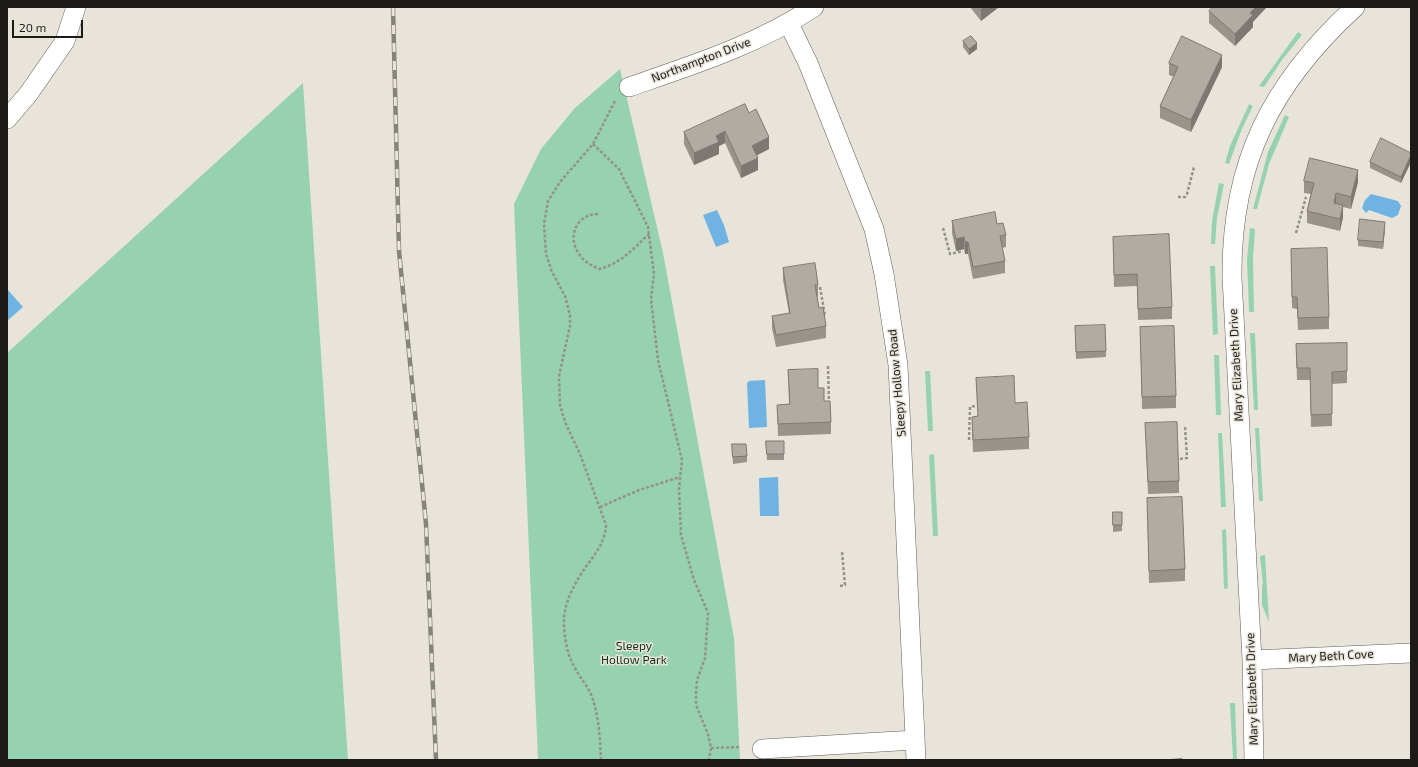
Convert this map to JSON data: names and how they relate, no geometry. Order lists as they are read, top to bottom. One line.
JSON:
{"streets":{"street":["Northampton Drive","Mary Elizabeth Drive","Sleepy Hollow Road","Mary Beth Cove"]},"crossings":[["Northampton Drive","Sleepy Hollow Road"],["Mary Elizabeth Drive","Mary Beth Cove"]],"parks":["Sleepy Hollow Park"],"scale_bar":"20 m"}
